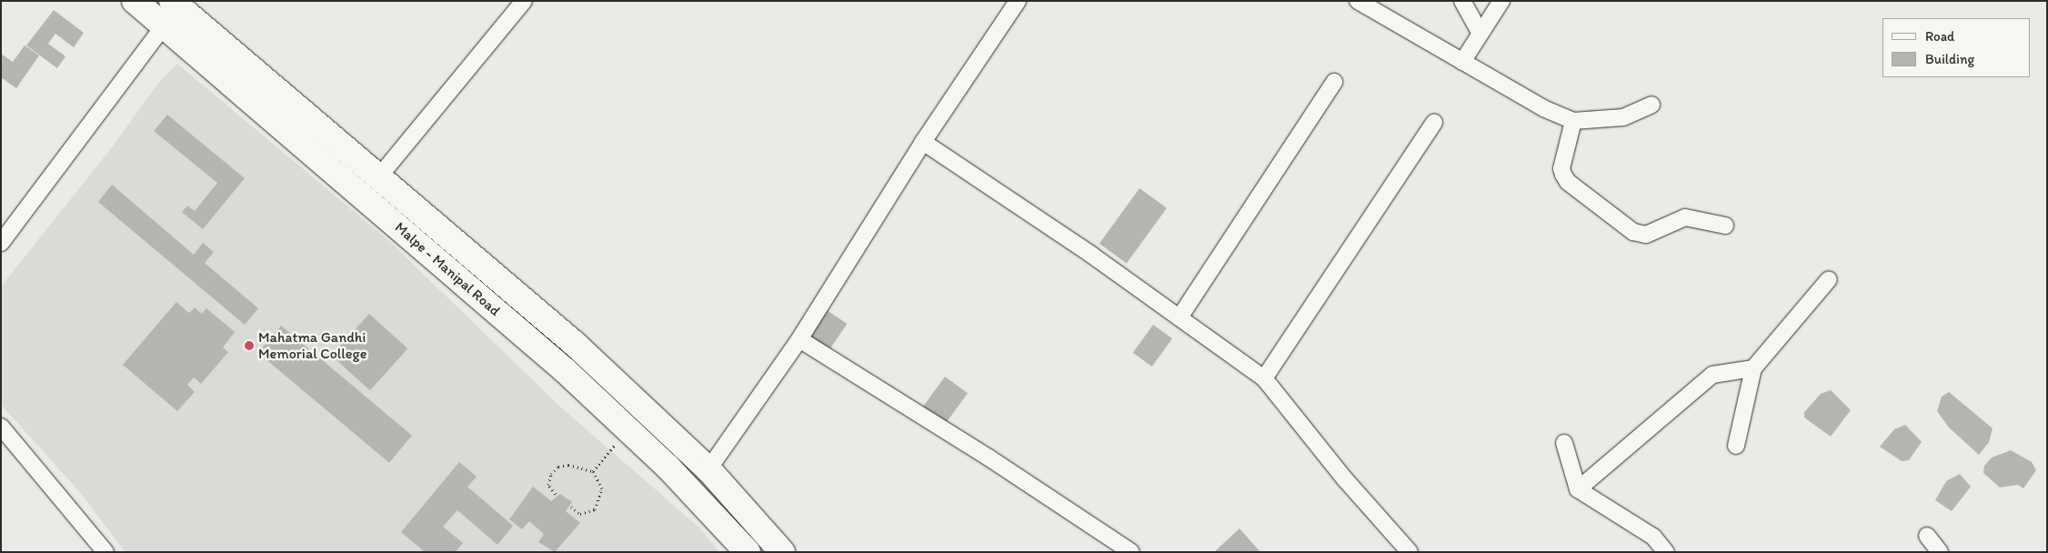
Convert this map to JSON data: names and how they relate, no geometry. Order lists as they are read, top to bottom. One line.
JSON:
{"streets":{"highway":["Malpe - Manipal Road"]},"places":["Mahatma Gandhi Memorial College"],"legend":["Road","Building"]}
